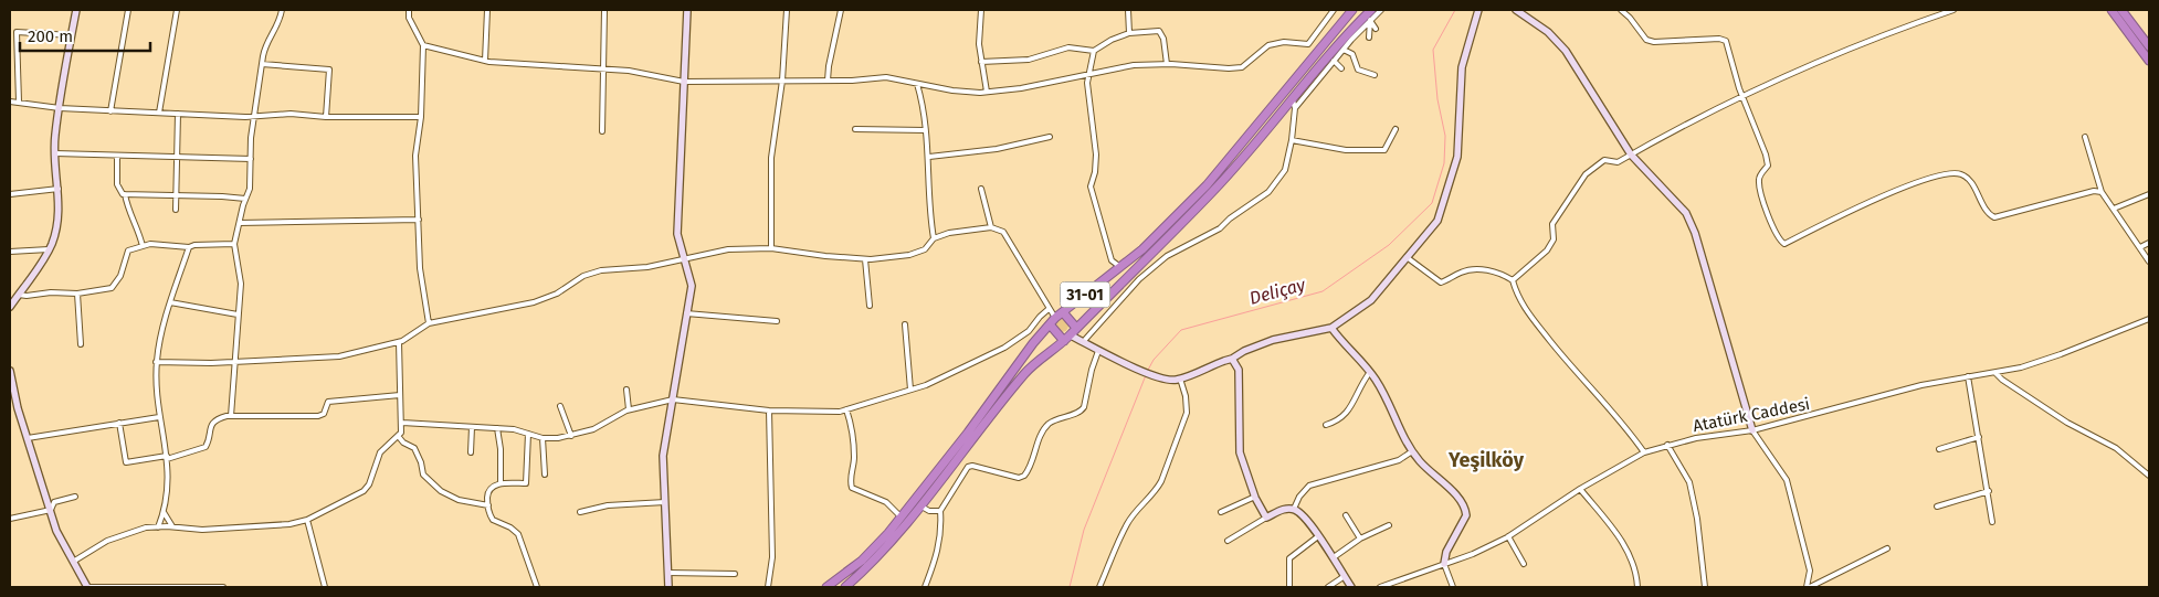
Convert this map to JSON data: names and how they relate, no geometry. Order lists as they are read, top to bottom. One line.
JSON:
{"streets":{"highway":["31-01"],"street":["Atatürk Caddesi"]},"districts":["Yeşilköy"],"water":["Deliçay"],"scale_bar":"200 m"}
